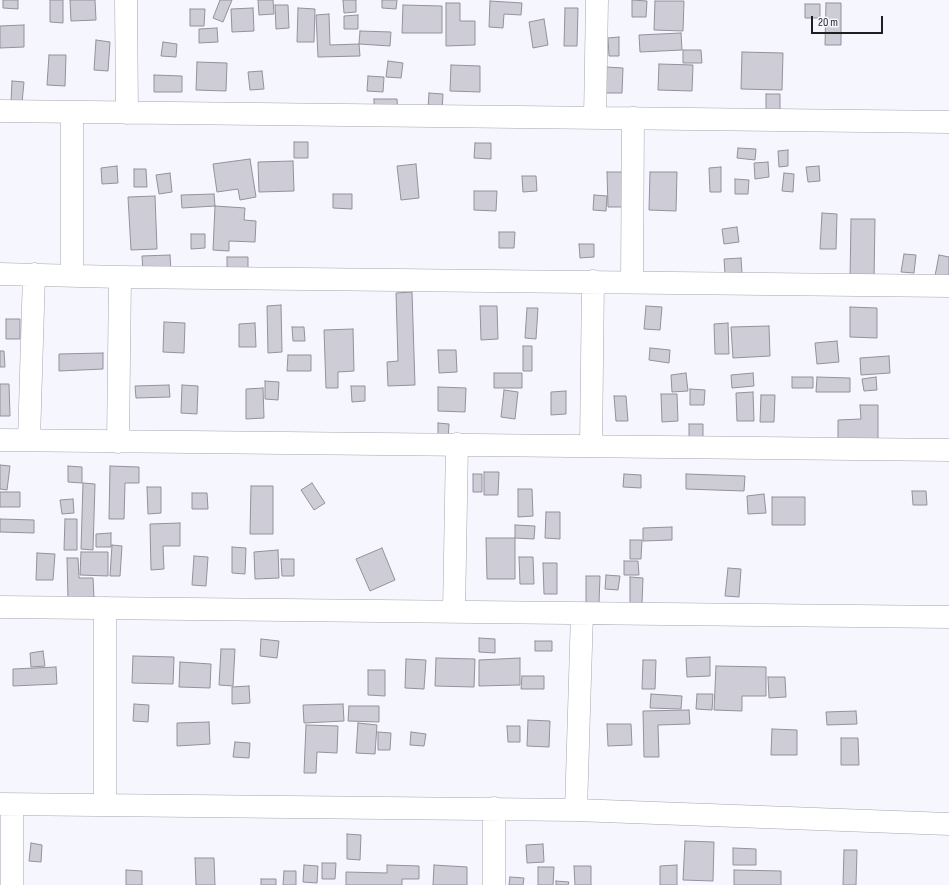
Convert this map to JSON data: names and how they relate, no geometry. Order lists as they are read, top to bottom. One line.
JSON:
{"scale_bar":"20 m"}
